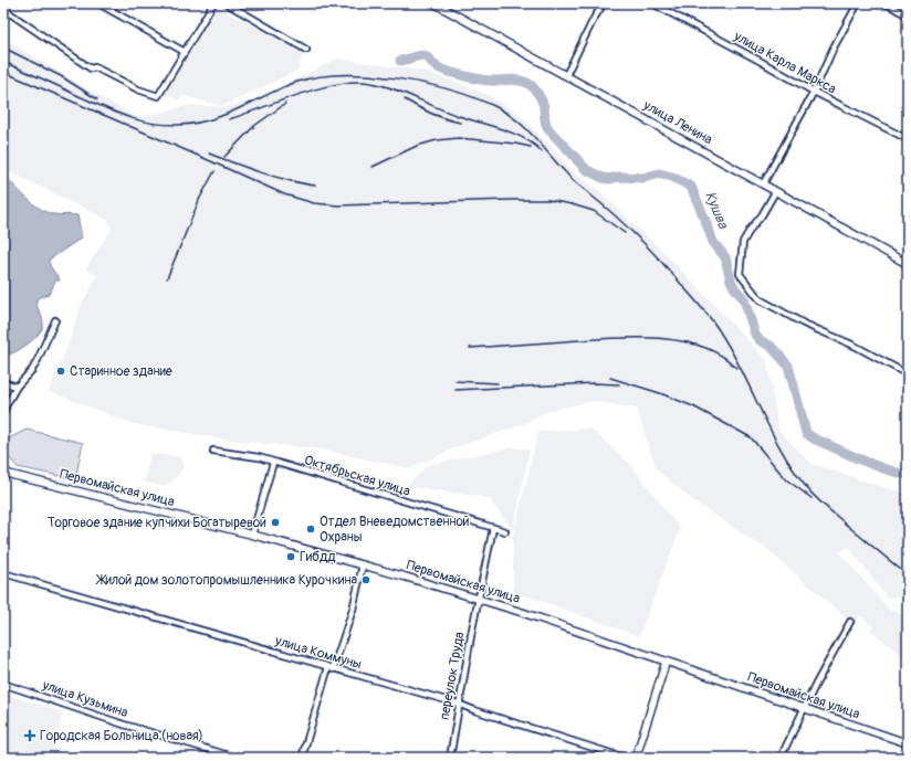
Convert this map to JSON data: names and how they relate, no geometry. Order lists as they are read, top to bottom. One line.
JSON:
{"streets":{"main road":["улица Ленина","Первомайская улица"],"street":["улица Карла Маркса","Октябрьская улица","улица Коммуны","переулок Труда","улица Кузьмина"]},"crossings":[["Октябрьская улица","переулок Труда"],["Первомайская улица","переулок Труда"],["улица Коммуны","переулок Труда"]],"water":["Кушва"],"places":{"other":["Старинное здание","Торговое здание купчихи Богатыревой","Отдел Вневедомственной Охраны","Гибдд","Жилой дом золотопромышленника Курочкина"],"health":["Городская Больница (новая)"]}}
